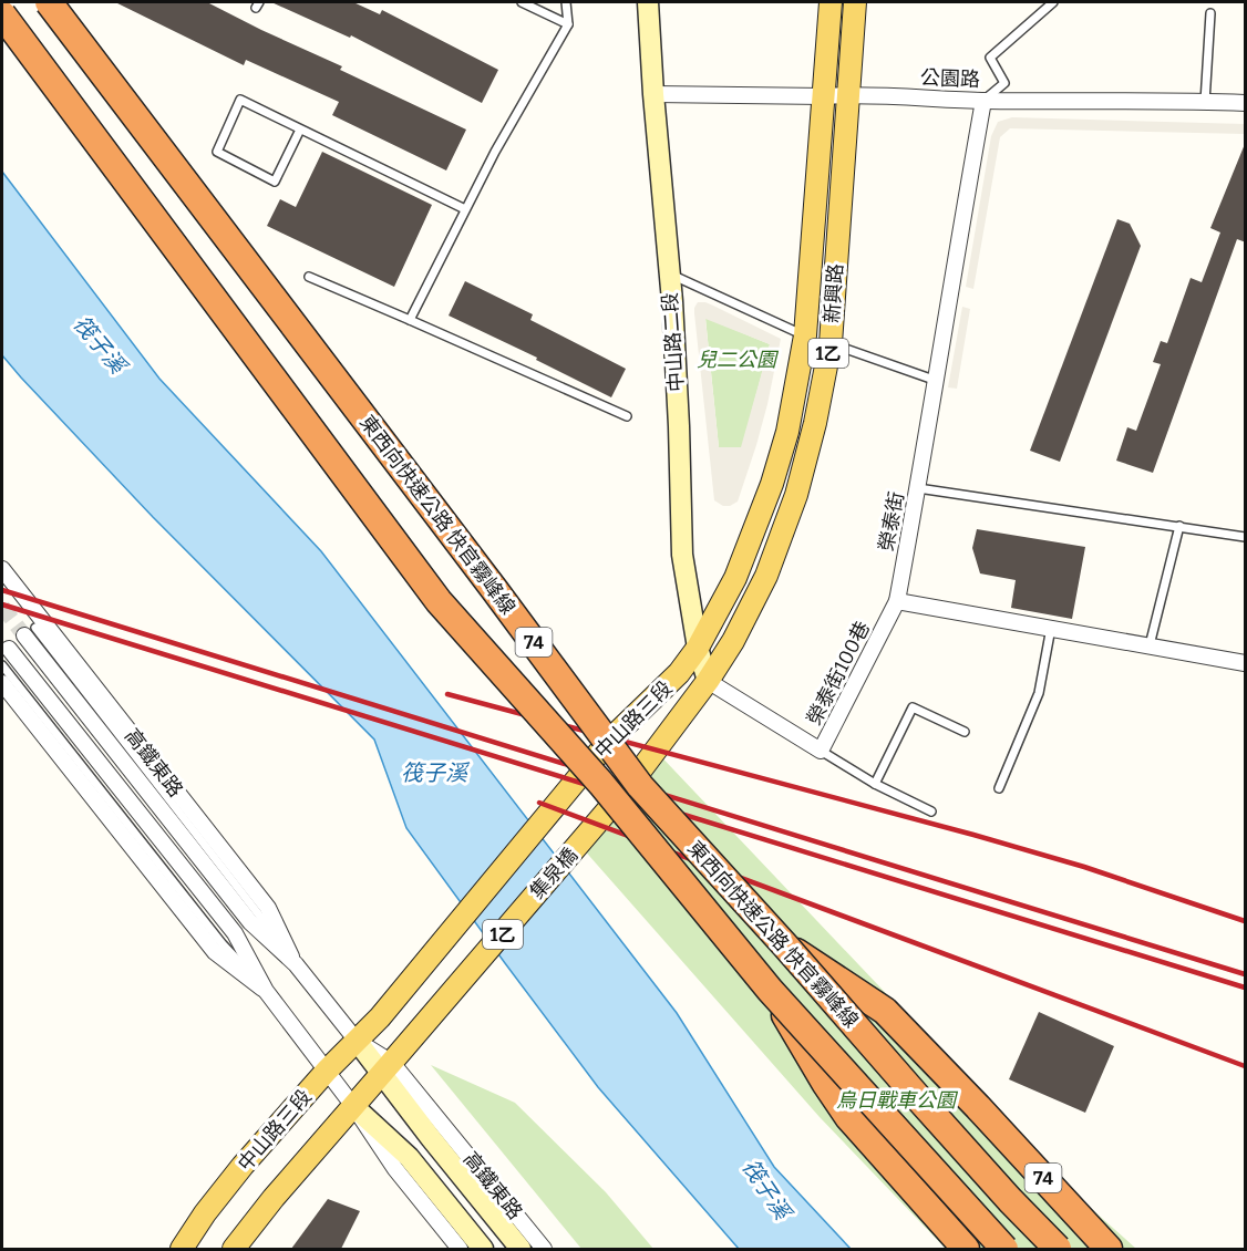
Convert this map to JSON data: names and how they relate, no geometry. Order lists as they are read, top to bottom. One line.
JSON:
{"streets":{"highway":["東西向快速公路 快官霧峰線","74"],"main road":["新興路","1乙","中山路三段","集泉橋"],"street":["公園路","中山路二段","榮泰街","榮泰街100巷","高鐵東路"]},"crossings":[["公園路","新興路"],["公園路","中山路二段"],["公園路","榮泰街"],["新興路","中山路二段"],["新興路","榮泰街100巷"],["新興路","中山路三段"],["中山路二段","榮泰街100巷"],["中山路二段","中山路三段"],["1乙","高鐵東路"],["1乙","集泉橋"],["東西向快速公路 快官霧峰線","74"],["榮泰街","榮泰街100巷"],["榮泰街100巷","中山路三段"],["中山路三段","高鐵東路"],["中山路三段","集泉橋"],["高鐵東路","集泉橋"]],"water":["筏子溪"],"parks":["兒二公園","烏日戰車公園"]}
